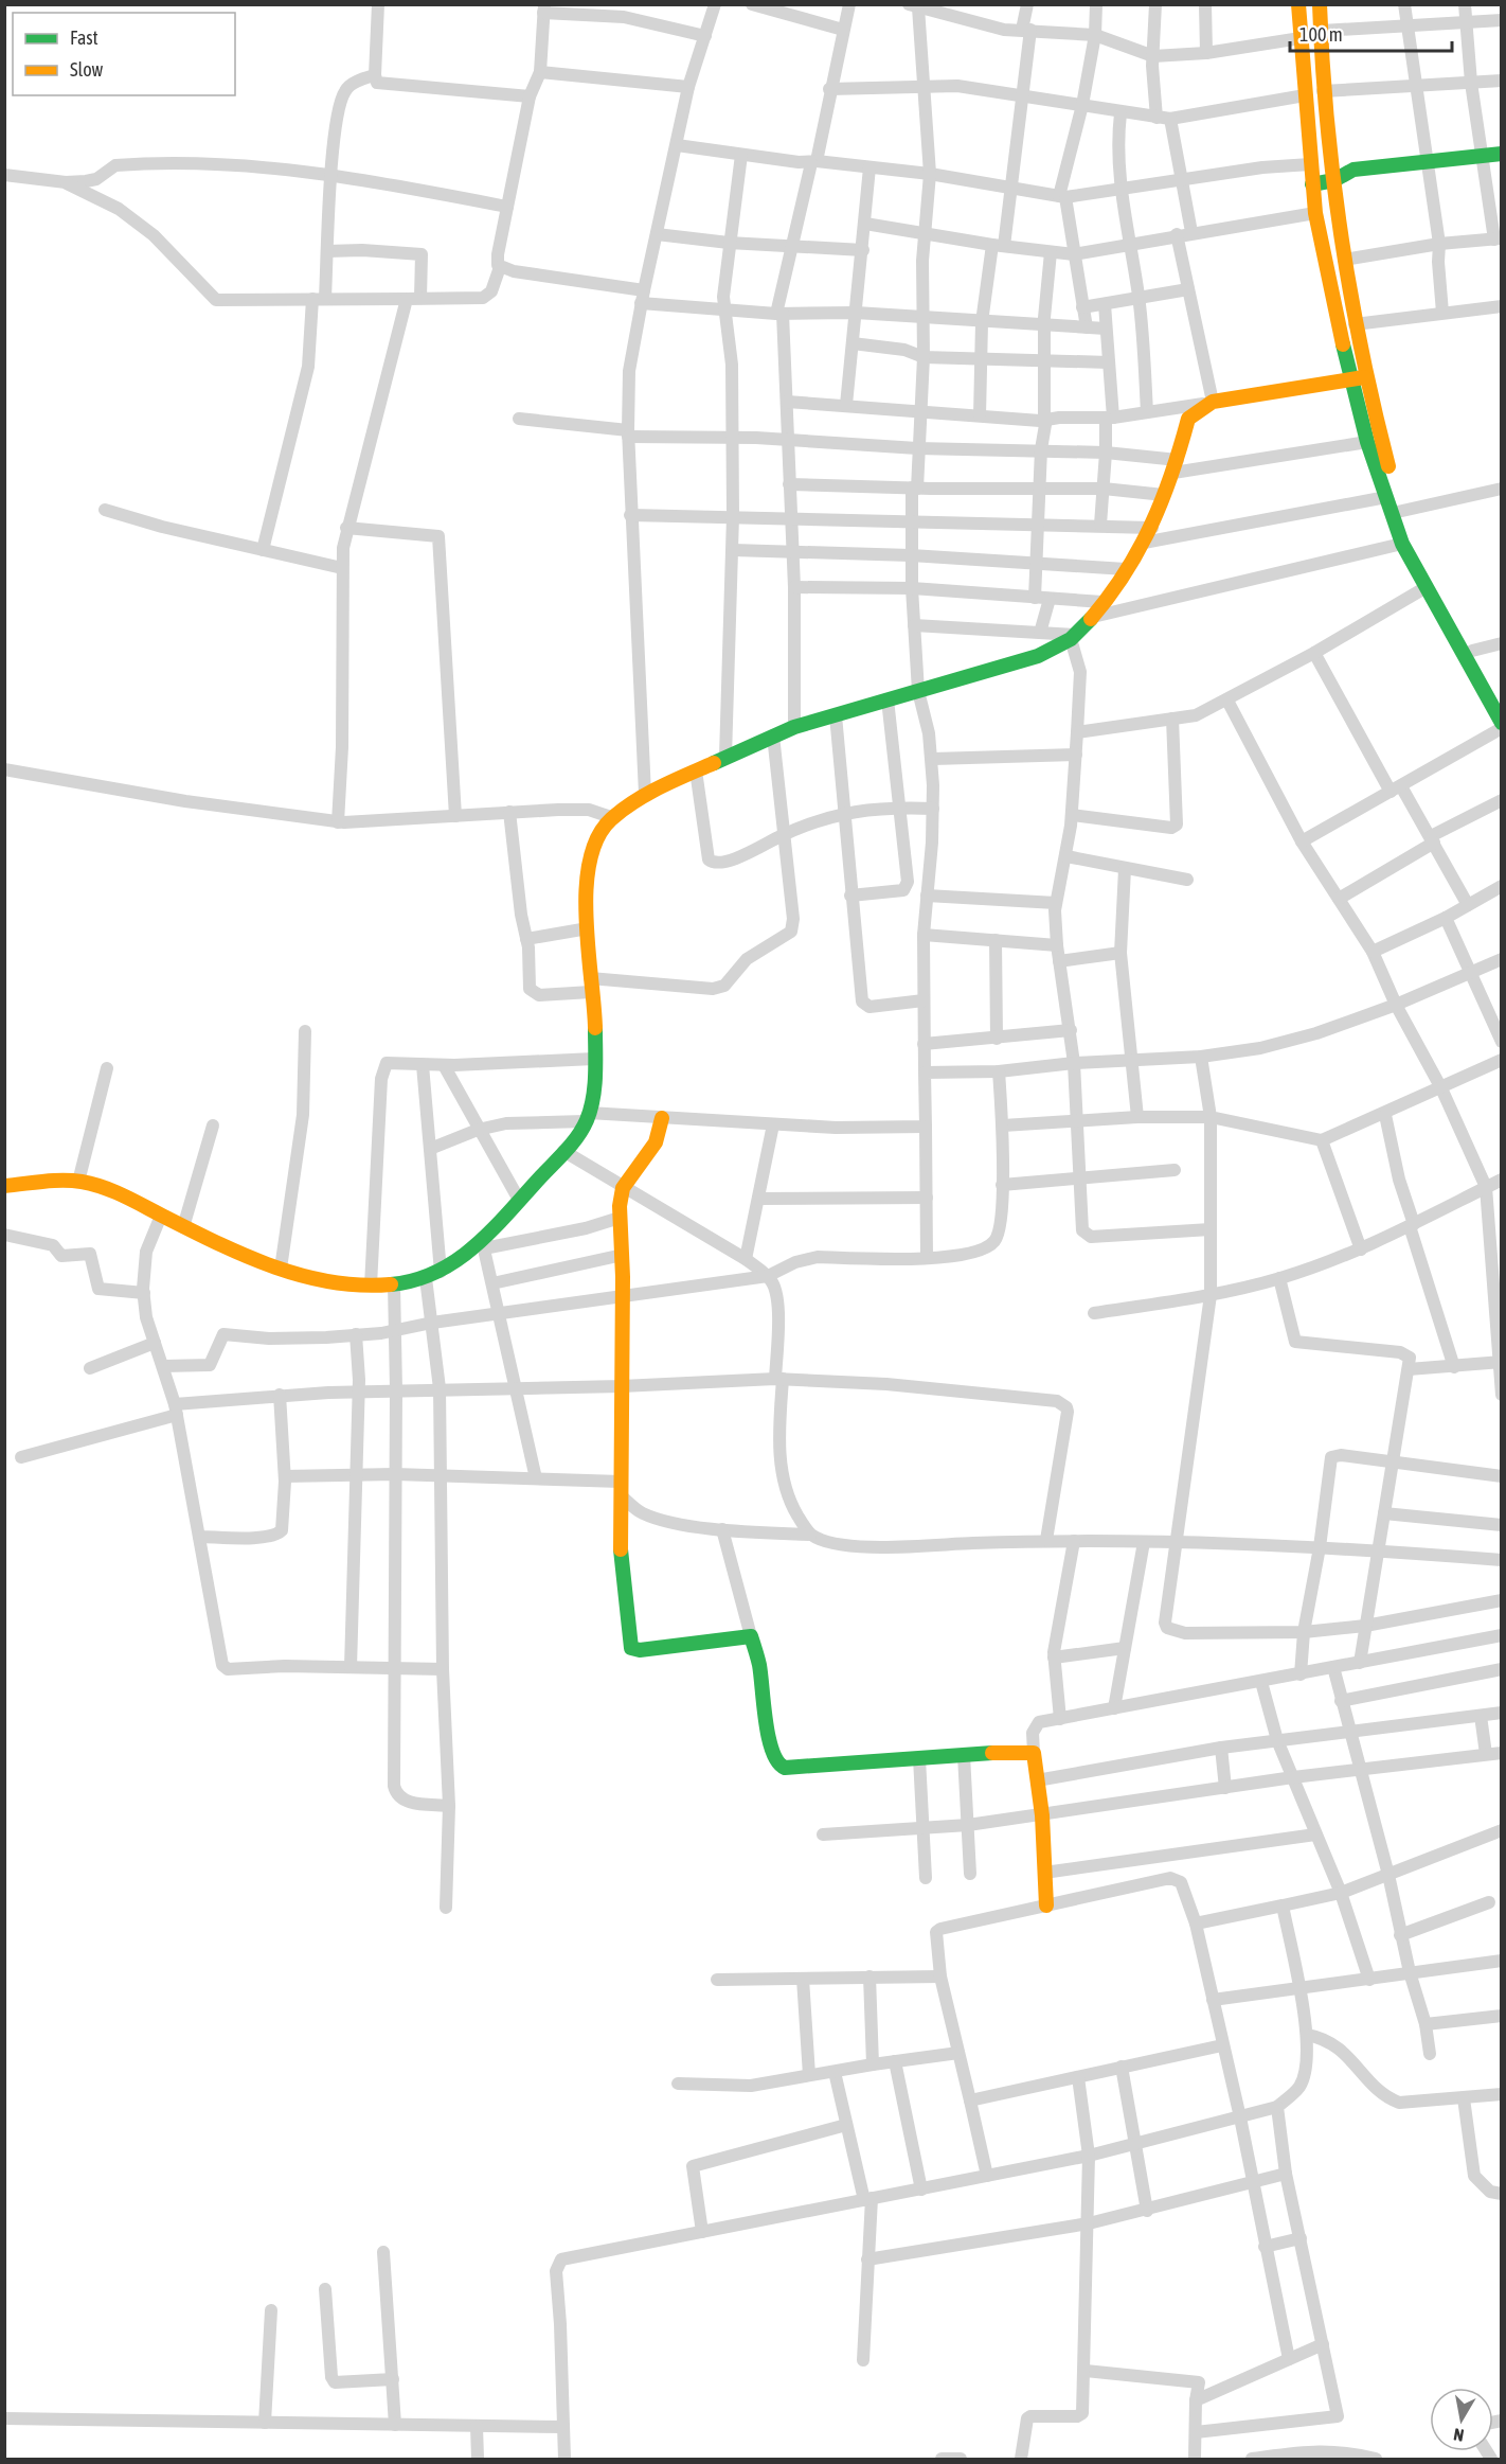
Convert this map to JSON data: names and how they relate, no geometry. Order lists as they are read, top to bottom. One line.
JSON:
{"legend":["Fast","Slow"],"scale_bar":"100 m","north":"bottom"}
